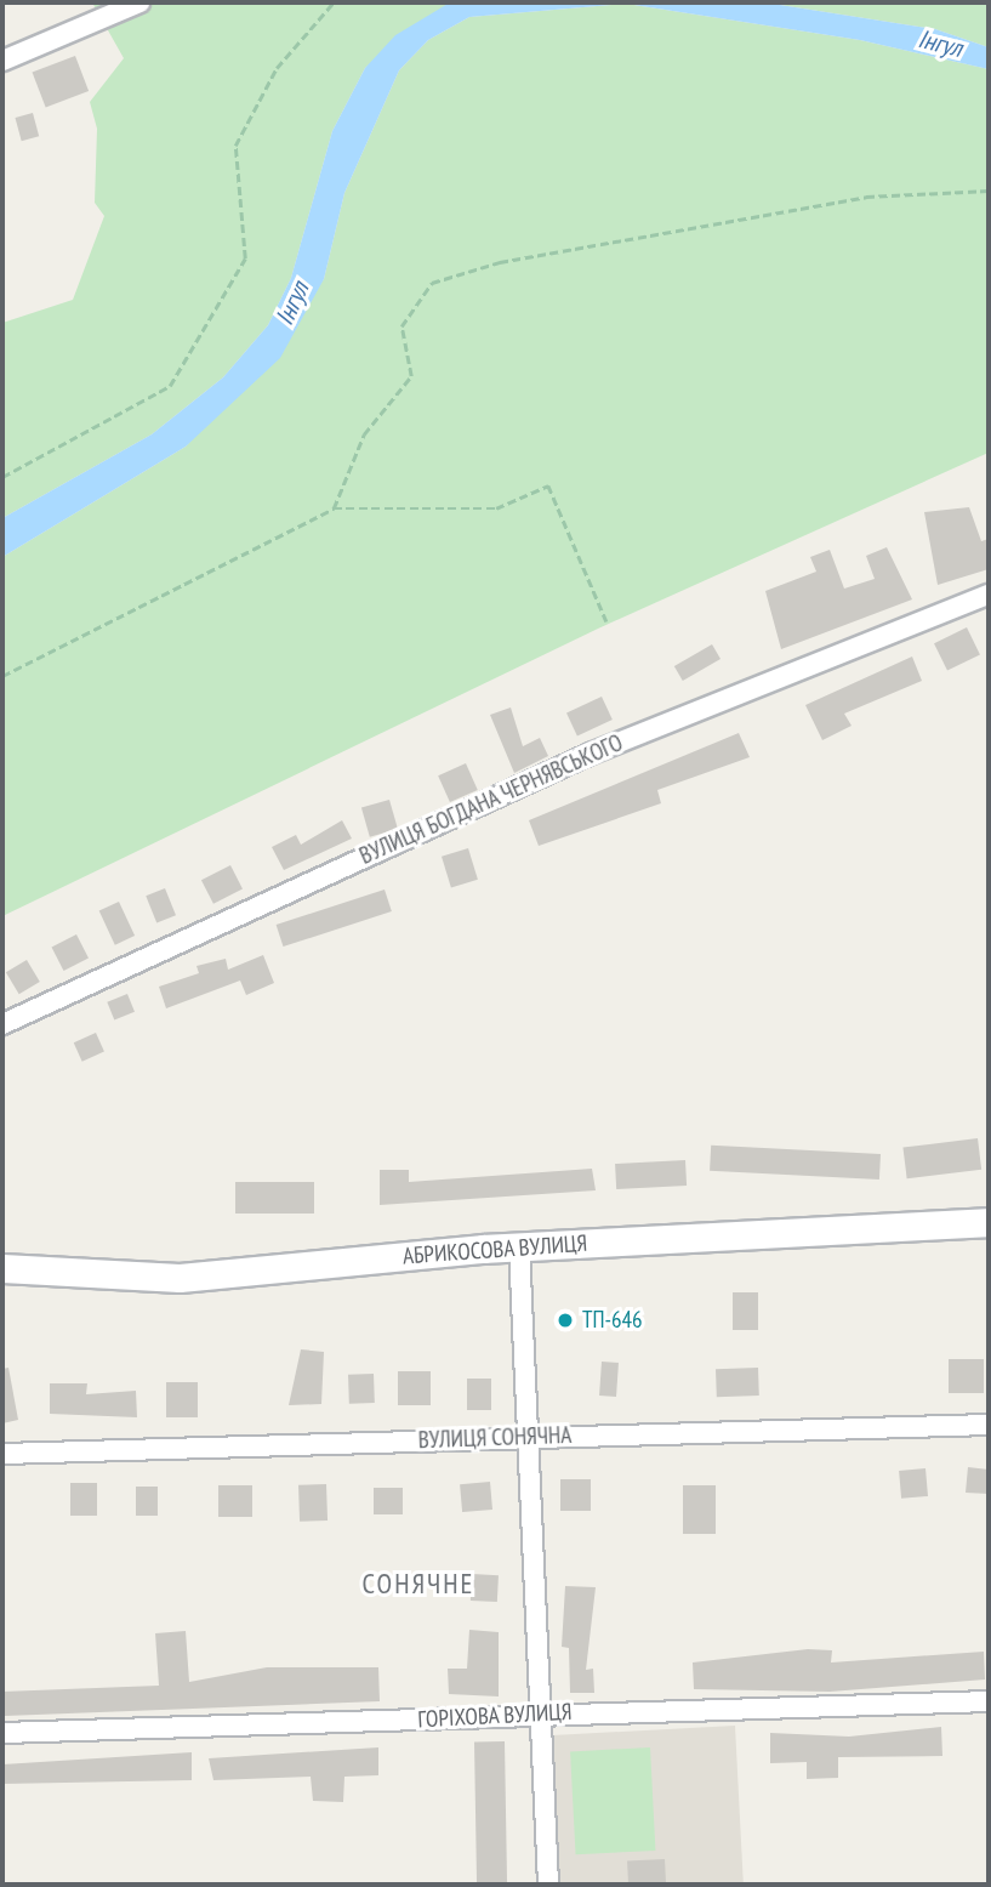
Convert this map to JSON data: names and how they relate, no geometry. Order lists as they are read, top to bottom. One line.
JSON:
{"streets":{"street":["ВУЛИЦЯ БОГДАНА ЧЕРНЯВСЬКОГО","АБРИКОСОВА ВУЛИЦЯ","ВУЛИЦЯ СОНЯЧНА","ГОРІХОВА ВУЛИЦЯ"]},"districts":["СОНЯЧНЕ"],"water":["Інгул"],"places":["ТП-646"]}
